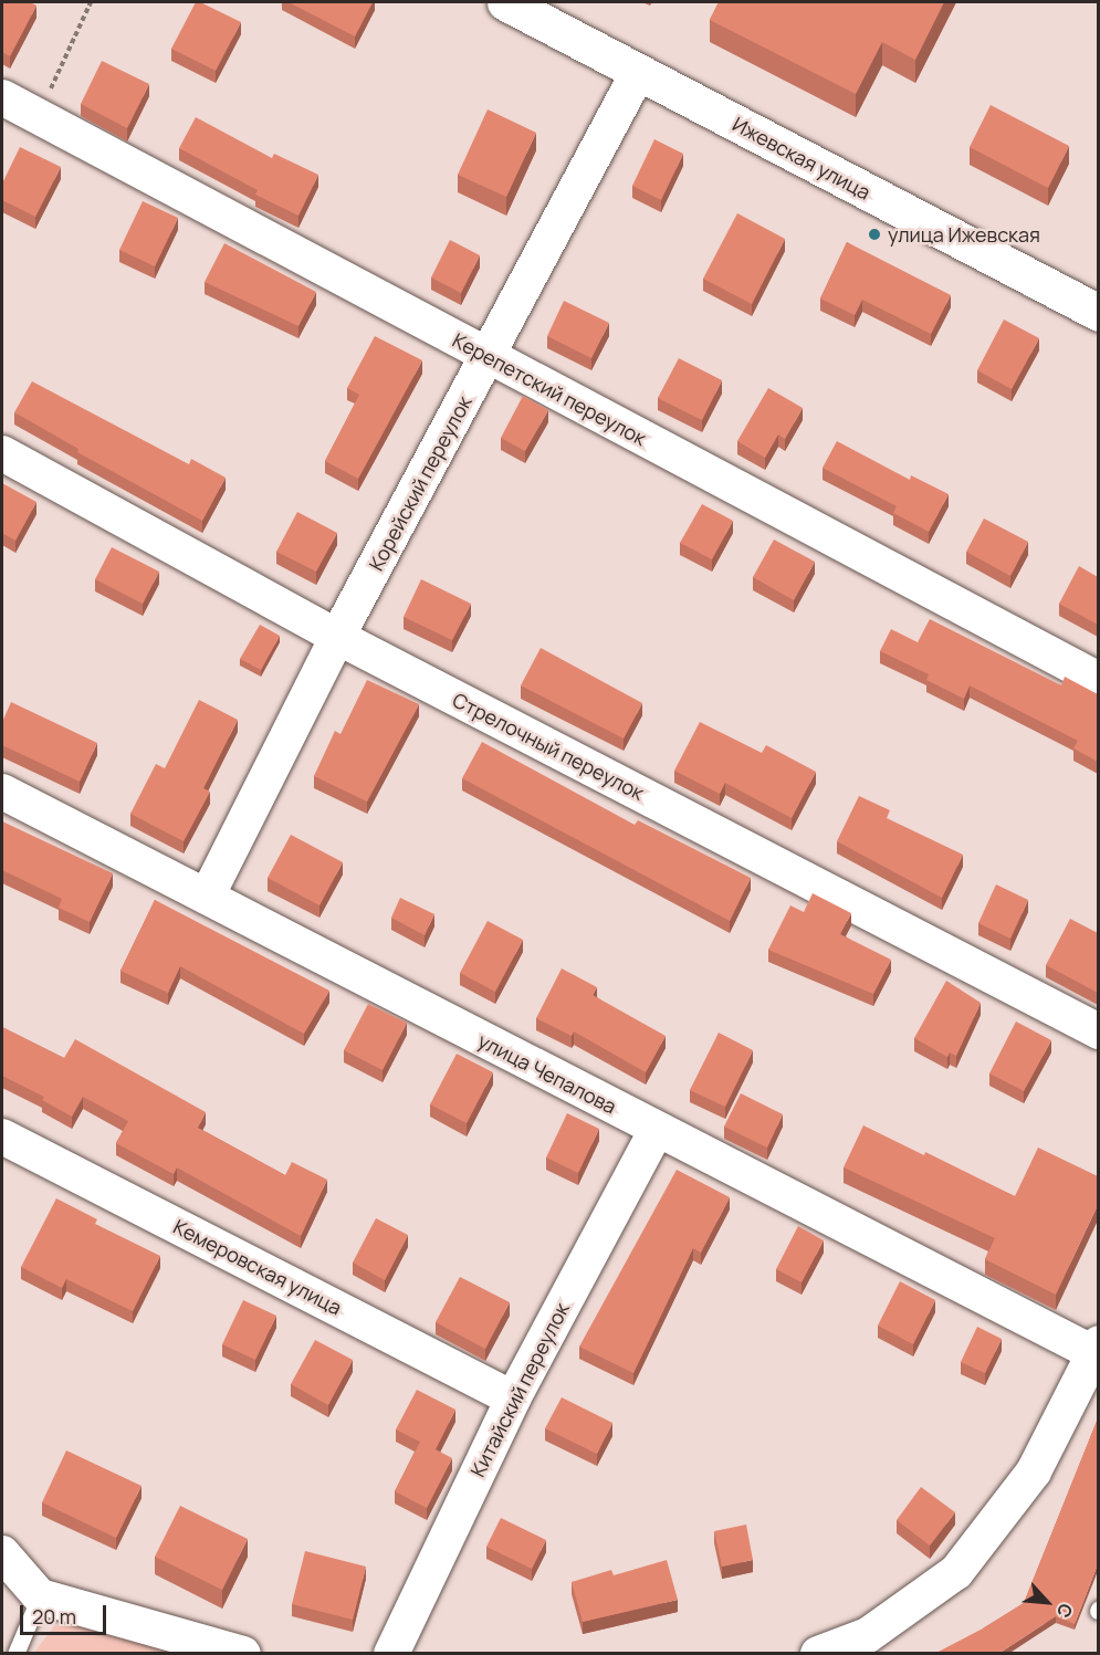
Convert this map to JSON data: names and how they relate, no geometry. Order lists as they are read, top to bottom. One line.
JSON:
{"streets":{"main road":["Ижевская улица"],"street":["Керепетский переулок","Корейский переулок","Стрелочный переулок","улица Чепалова","Кемеровская улица","Китайский переулок"]},"crossings":[["Ижевская улица","Корейский переулок"],["Керепетский переулок","Корейский переулок"],["Корейский переулок","Стрелочный переулок"],["Корейский переулок","улица Чепалова"],["улица Чепалова","Китайский переулок"],["Кемеровская улица","Китайский переулок"]],"places":["улица Ижевская"],"scale_bar":"20 m","north":"bottom right"}
